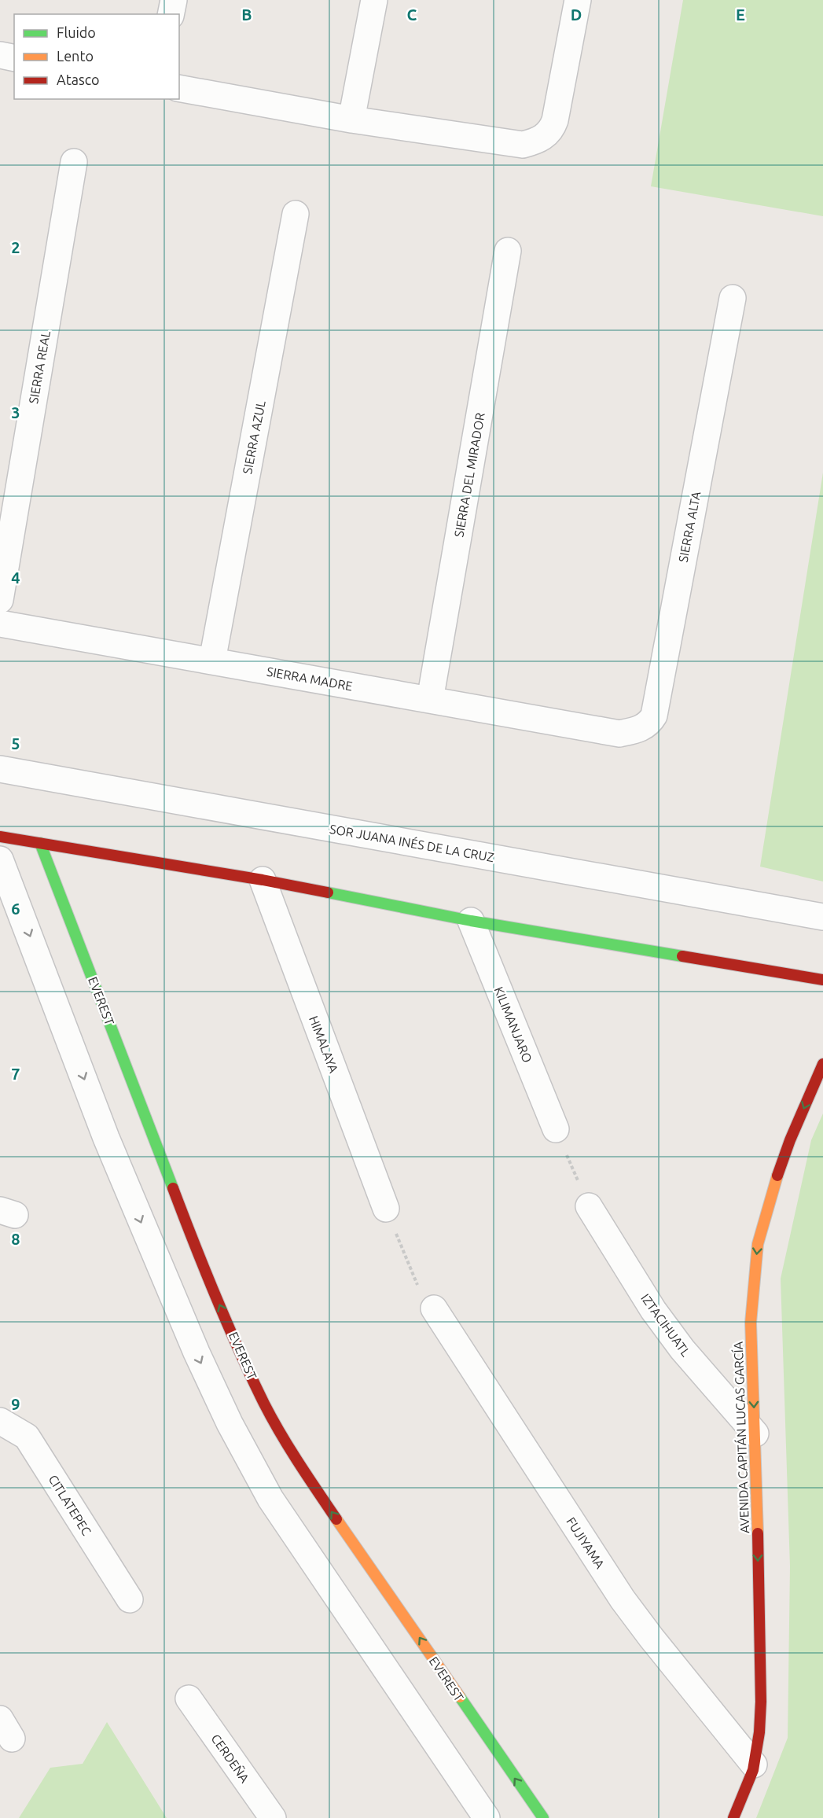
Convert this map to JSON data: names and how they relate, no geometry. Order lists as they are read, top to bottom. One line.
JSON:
{"streets":{"street":["SIERRA REAL","SIERRA AZUL","SIERRA DEL MIRADOR","SIERRA ALTA","SIERRA MADRE","SOR JUANA INÉS DE LA CRUZ","EVEREST","KILIMANJARO","HIMALAYA","IZTACIHUATL","AVENIDA CAPITÁN LUCAS GARCÍA","CITLATEPEC","FUJIYAMA","CERDEÑA"]},"crossings":[["SIERRA AZUL","SIERRA MADRE"],["SIERRA DEL MIRADOR","SIERRA MADRE"],["SIERRA ALTA","SIERRA MADRE"],["IZTACIHUATL","AVENIDA CAPITÁN LUCAS GARCÍA"],["AVENIDA CAPITÁN LUCAS GARCÍA","FUJIYAMA"]],"one_way":["AVENIDA CAPITÁN LUCAS GARCÍA"],"legend":["Fluido","Lento","Atasco"],"grid":{"columns":["B","C","D","E"],"rows":["2","3","4","5","6","7","8","9"]}}
